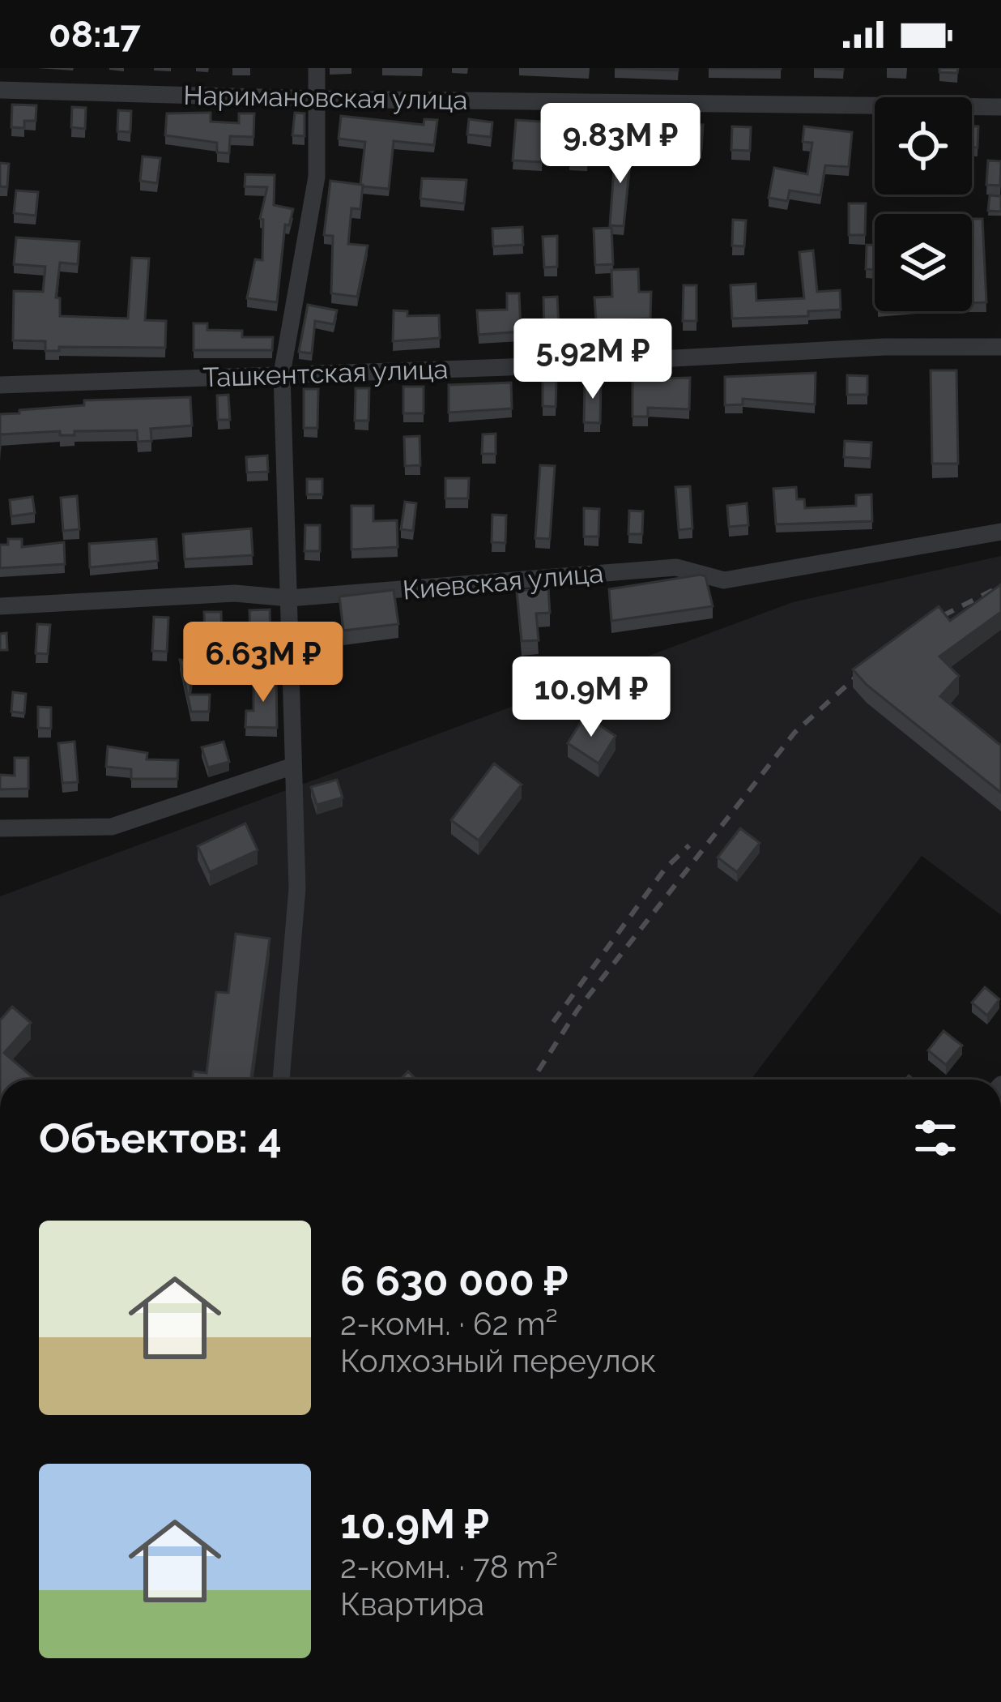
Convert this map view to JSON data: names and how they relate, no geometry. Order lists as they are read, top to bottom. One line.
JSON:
{"streets":{"street":["Наримановская улица","Ташкентская улица","Киевская улица"]},"page":{"status":"08:17","price":["9.83M ₽","5.92M ₽","6.63M ₽","10.9M ₽"],"heading":"Объектов: 4","list":[{"name":"6 630 000 ₽","note":"2-комн. · 62 m² · Колхозный переулок"},{"name":"10.9M ₽","note":"2-комн. · 78 m² · Квартира"}]}}
